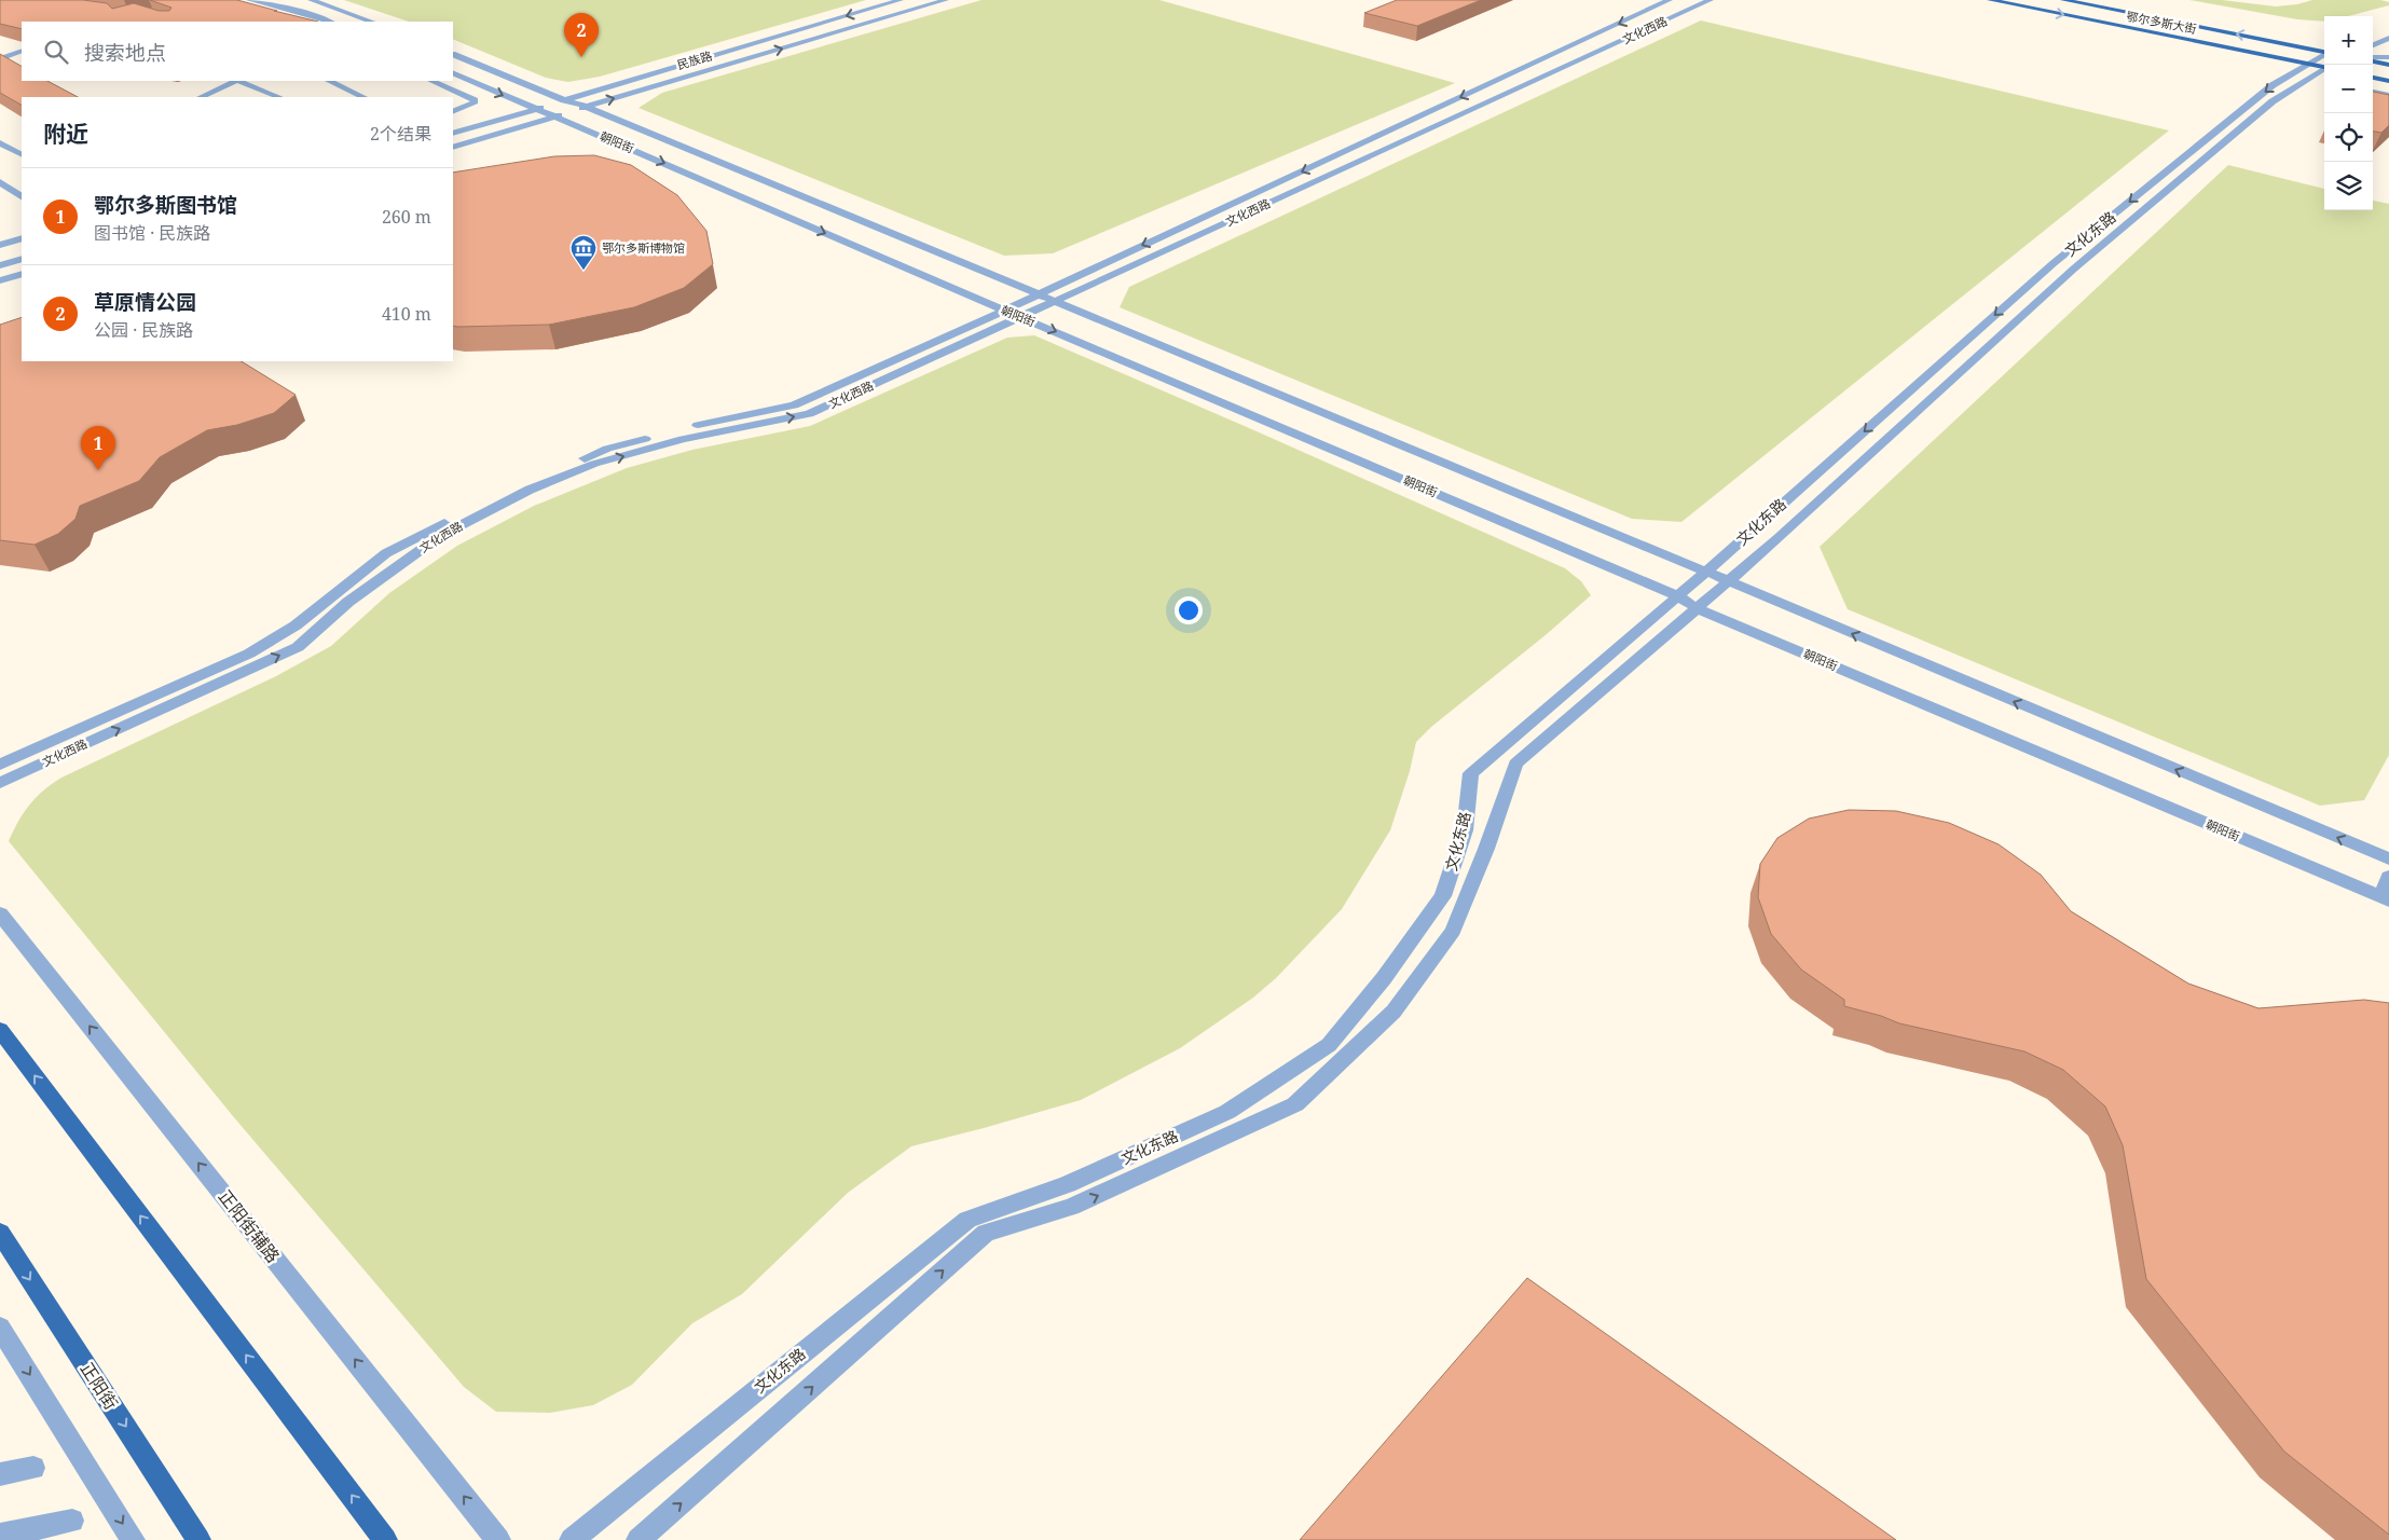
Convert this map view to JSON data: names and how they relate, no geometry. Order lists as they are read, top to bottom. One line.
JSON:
{"streets":{"main road":["鄂尔多斯大街","正阳街"],"street":["文化西路","民族路","朝阳街","文化东路","正阳街辅路"]},"crossings":[["鄂尔多斯大街","文化东路"],["文化西路","朝阳街"],["民族路","朝阳街"],["朝阳街","文化东路"]],"one_way":["正阳街辅路"],"places":{"museum":["鄂尔多斯博物馆"]},"page":{"pins":["2","1"],"map_buttons":["+","−"],"search":"搜索地点","heading":["附近","2个结果"],"list":[{"mark":"1","name":"鄂尔多斯图书馆","note":"图书馆 · 民族路","value":"260 m"},{"mark":"2","name":"草原情公园","note":"公园 · 民族路","value":"410 m"}]}}
